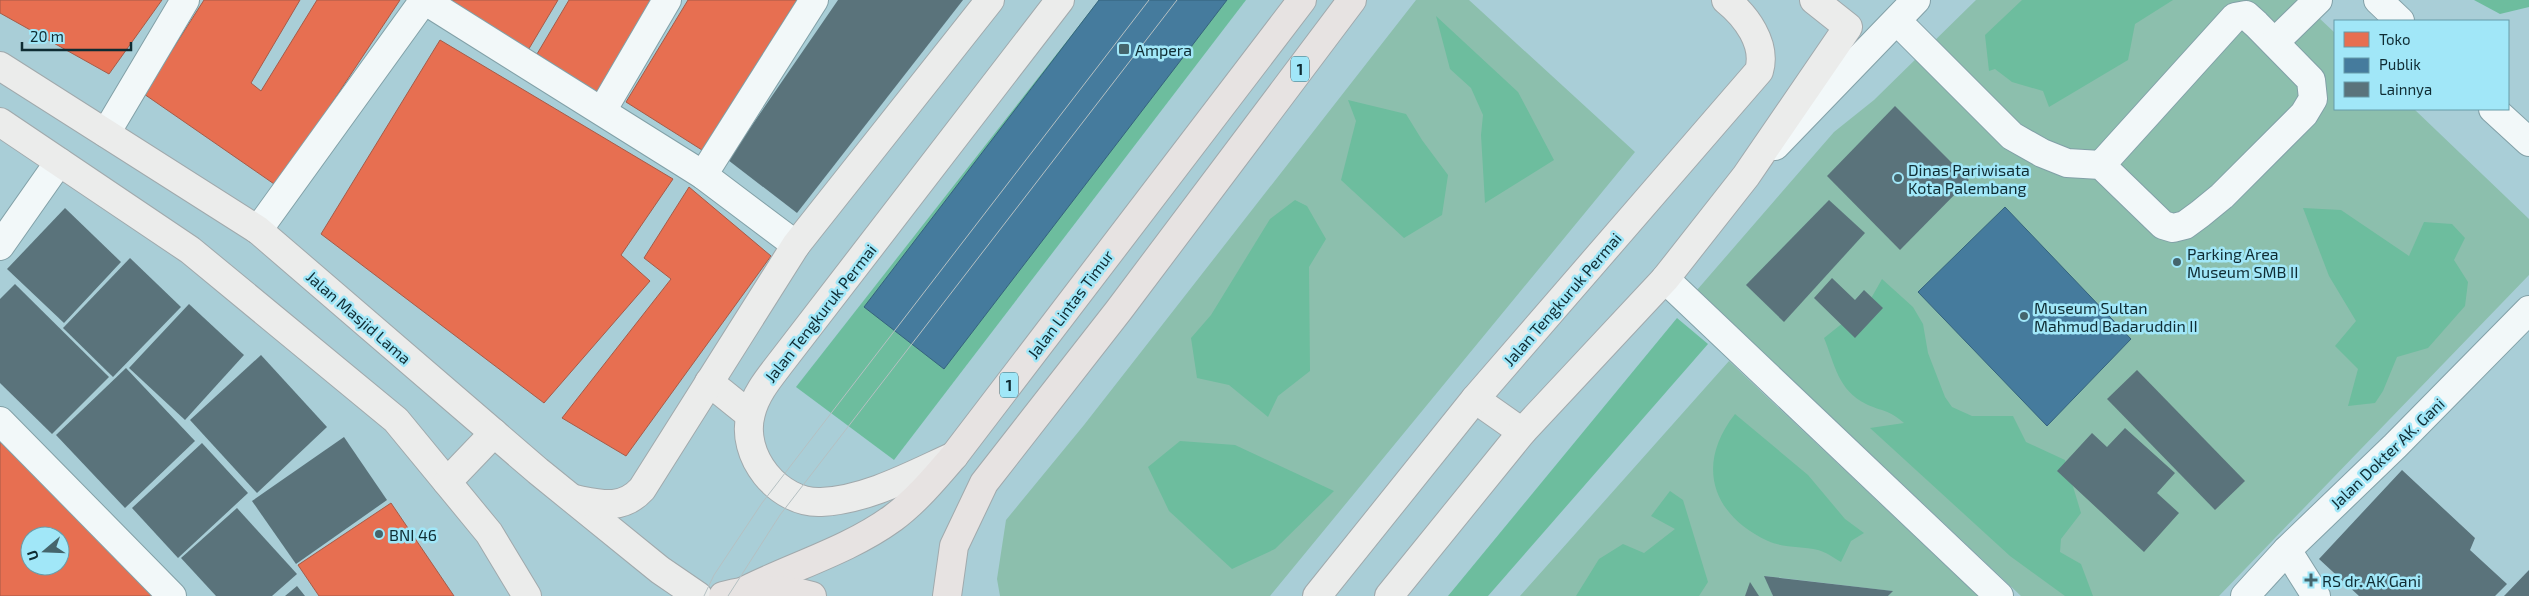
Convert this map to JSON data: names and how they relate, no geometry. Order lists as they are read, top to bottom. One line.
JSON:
{"streets":{"highway":["1","Jalan Lintas Timur"],"main road":["Jalan Tengkuruk Permai","Jalan Masjid Lama"],"street":["Jalan Dokter AK. Gani"]},"crossings":[["1","Jalan Lintas Timur"],["Jalan Tengkuruk Permai","Jalan Lintas Timur"]],"places":{"transit":["Ampera"],"other":["Dinas Pariwisata Kota Palembang","Parking Area Museum SMB II","Museum Sultan Mahmud Badaruddin II","BNI 46"],"health":["RS dr. AK Gani"]},"legend":["Toko","Publik","Lainnya"],"scale_bar":"20 m","north":"left"}
